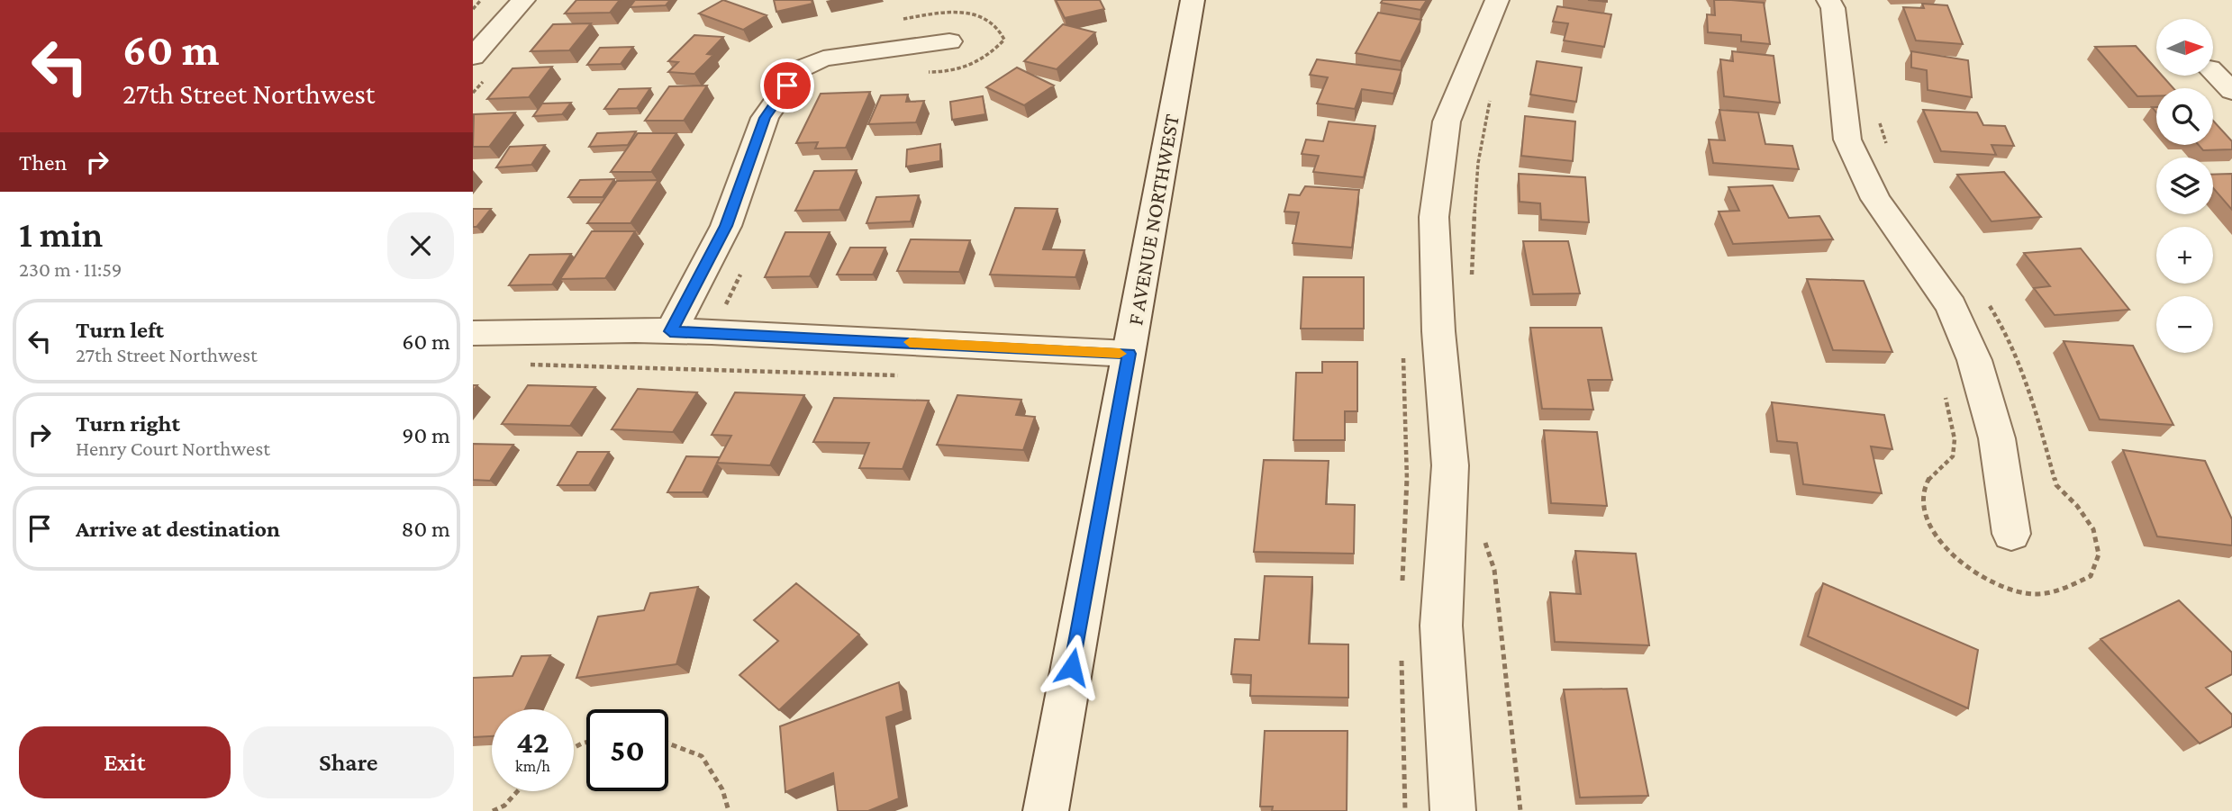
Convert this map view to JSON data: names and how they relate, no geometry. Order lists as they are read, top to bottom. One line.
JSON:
{"streets":{"street":["F AVENUE NORTHWEST"]},"north":"right","page":{"turn":["60 m","27th Street Northwest"],"map_buttons":["+","−"],"then":"Then","heading":["1 min","230 m · 11:59"],"list":[{"name":"Turn left","note":"27th Street Northwest","value":"60 m"},{"name":"Turn right","note":"Henry Court Northwest","value":"90 m"},{"name":"Arrive at destination","value":"80 m"}],"speed":"42 km/h","limit":"50","buttons":["Exit","Share"]}}
